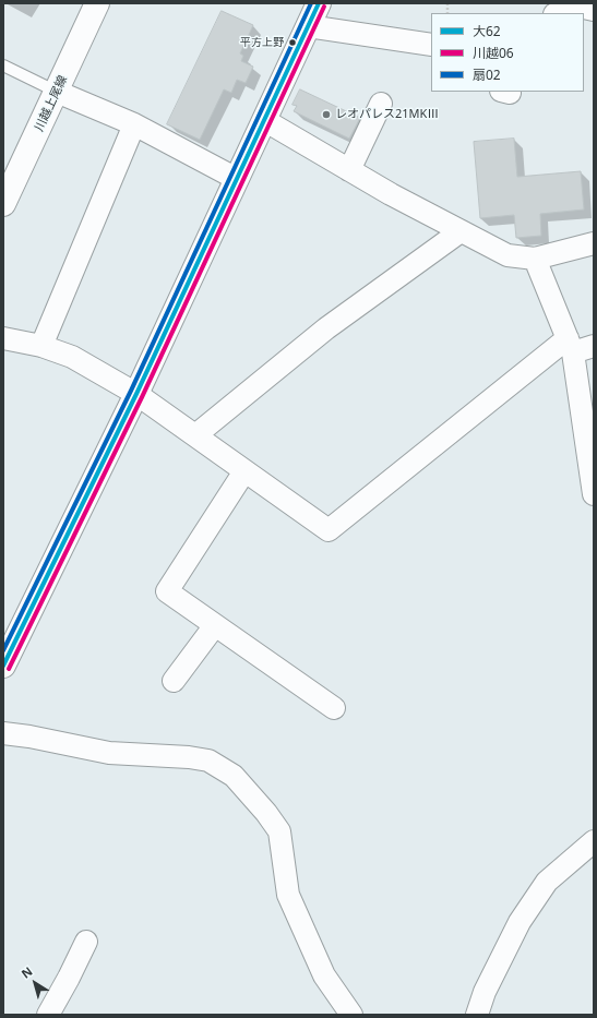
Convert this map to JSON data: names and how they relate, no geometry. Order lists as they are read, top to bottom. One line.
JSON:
{"streets":{"street":["川越上尾線"]},"places":["平方上野","レオパレス21MKⅢ"],"lines":["transit line 大62","transit line 扇02","transit line 川越06"],"legend":["大62","川越06","扇02"],"north":"top left"}
